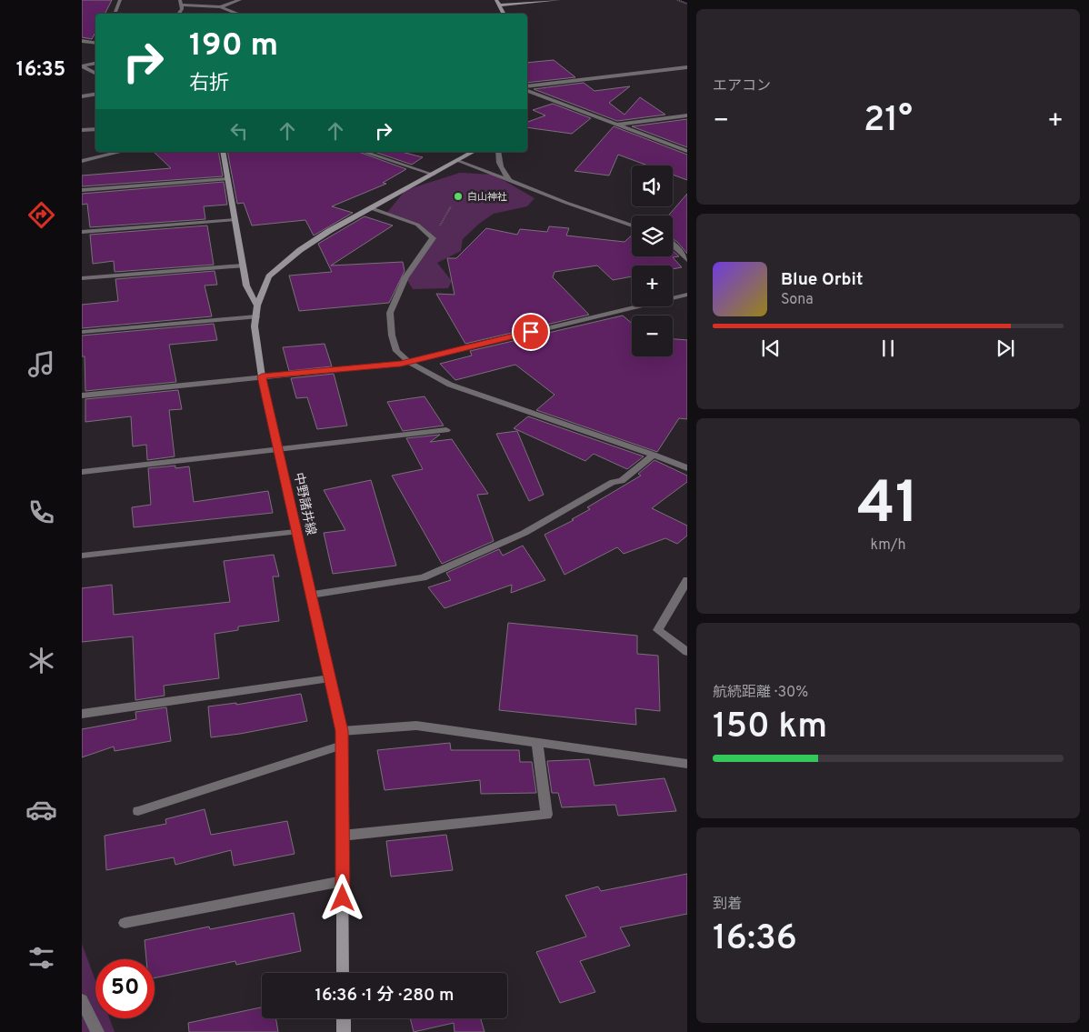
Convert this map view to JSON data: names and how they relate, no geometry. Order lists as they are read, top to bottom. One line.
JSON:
{"streets":{"main road":["中野諸井線"]},"places":["白山神社"],"page":{"tabs":"16:35","tile":["エアコン",["41","km/h"],["航続距離 · 30%","150 km"],["到着","16:36"]],"turn":["190 m","右折"],"heat":["−","21°","+"],"map_buttons":["+","−"],"song":["Blue Orbit","Sona"],"limit":"50","trip":"16:36 · 1 分 · 280 m"}}
